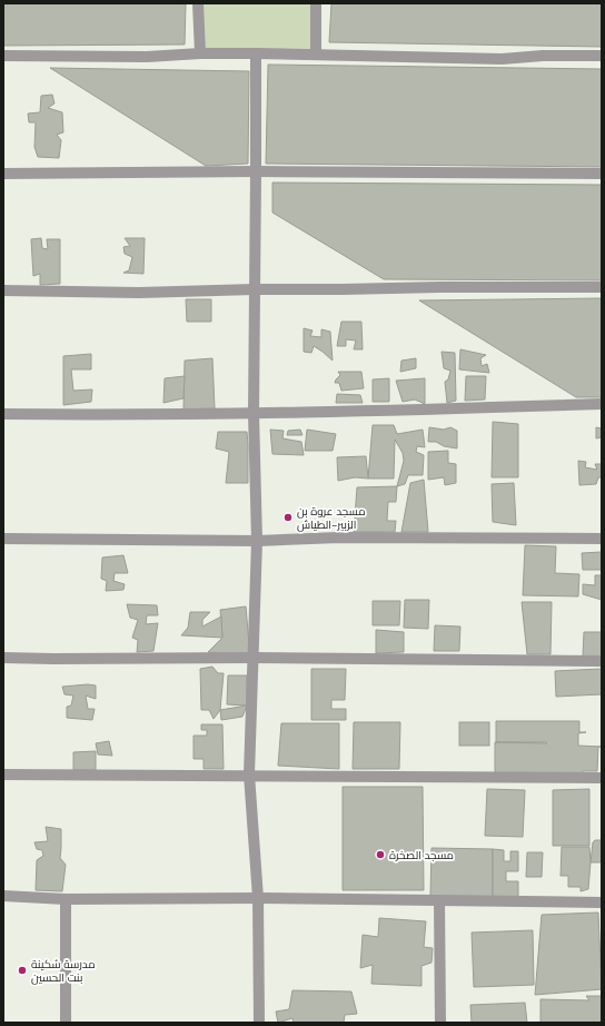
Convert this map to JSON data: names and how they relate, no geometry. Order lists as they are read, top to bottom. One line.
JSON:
{"places":["مسجد عروة بن الزبير-الطياش","مسجد الصخرة","مدرسة سُكينة بنت الحسين"]}
